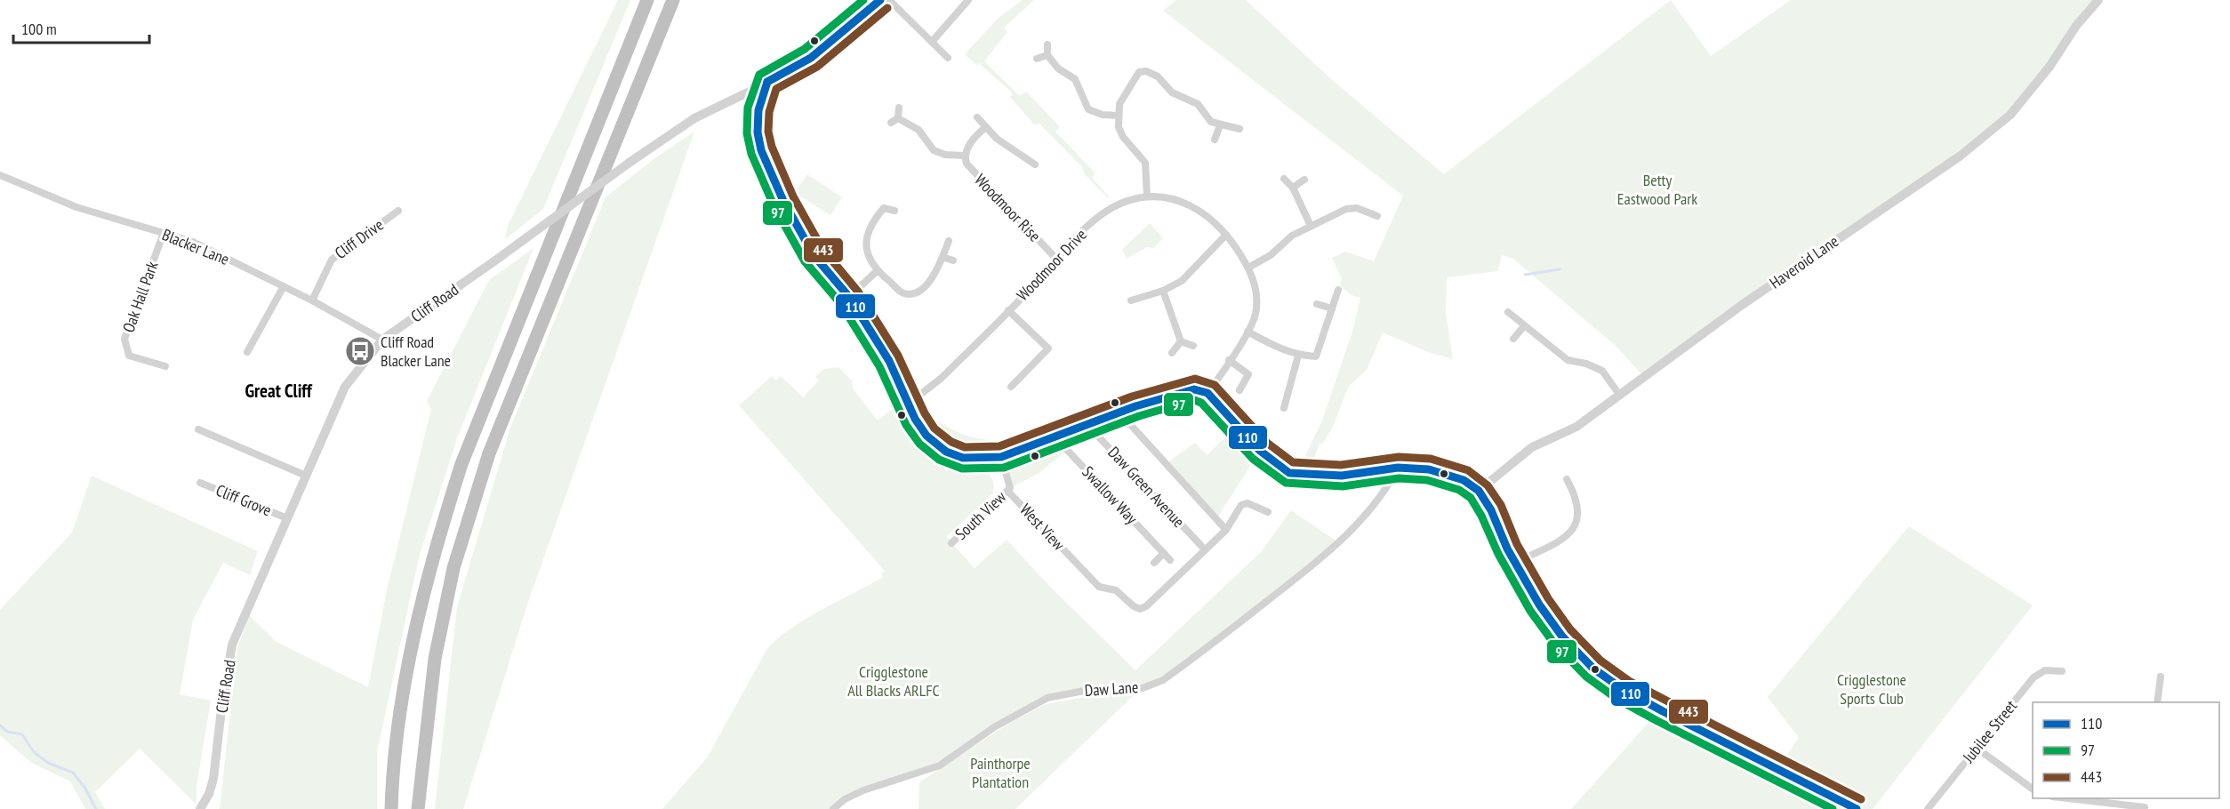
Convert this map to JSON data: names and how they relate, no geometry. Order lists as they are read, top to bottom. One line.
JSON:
{"streets":{"street":["Woodmoor Rise","Cliff Drive","Blacker Lane","Haveroid Lane","Woodmoor Drive","Oak Hall Park","Cliff Road","Daw Green Avenue","Swallow Way","Cliff Grove","South View","West View","Daw Lane","Jubilee Street"]},"crossings":[["Woodmoor Rise","Woodmoor Drive"],["Cliff Drive","Blacker Lane"],["Blacker Lane","Oak Hall Park"],["Blacker Lane","Cliff Road"],["Cliff Road","Cliff Grove"],["Daw Green Avenue","West View"],["South View","West View"]],"districts":["Great Cliff"],"parks":["Betty Eastwood Park","Crigglestone All Blacks ARLFC","Crigglestone Sports Club","Painthorpe Plantation"],"places":{"bus stop":["Cliff Road Blacker Lane"]},"lines":["transit line 110","transit line 97","transit line 443"],"legend":["110","97","443"],"scale_bar":"100 m"}
